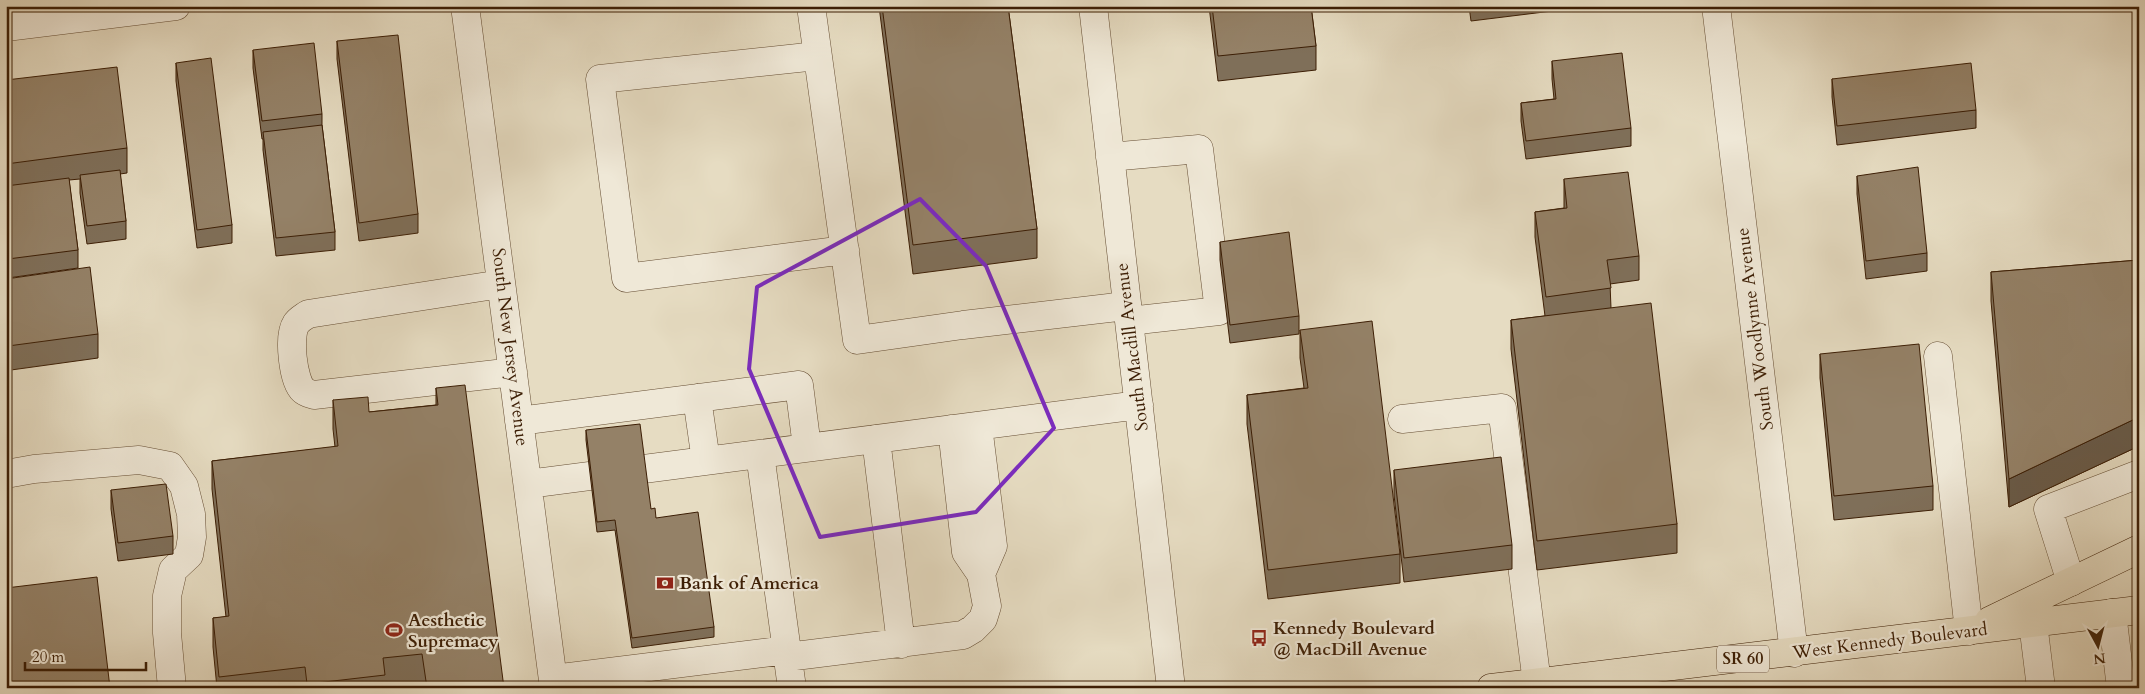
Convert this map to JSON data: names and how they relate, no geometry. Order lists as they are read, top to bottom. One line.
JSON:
{"streets":{"main road":["West Kennedy Boulevard","SR 60"],"street":["South Woodlynne Avenue","South New Jersey Avenue","South Macdill Avenue"]},"crossings":[["South Woodlynne Avenue","West Kennedy Boulevard"]],"places":{"bank":["Bank of America"],"sports":["Aesthetic Supremacy"],"bus stop":["Kennedy Boulevard @ MacDill Avenue"]},"scale_bar":"20 m","north":"bottom"}
